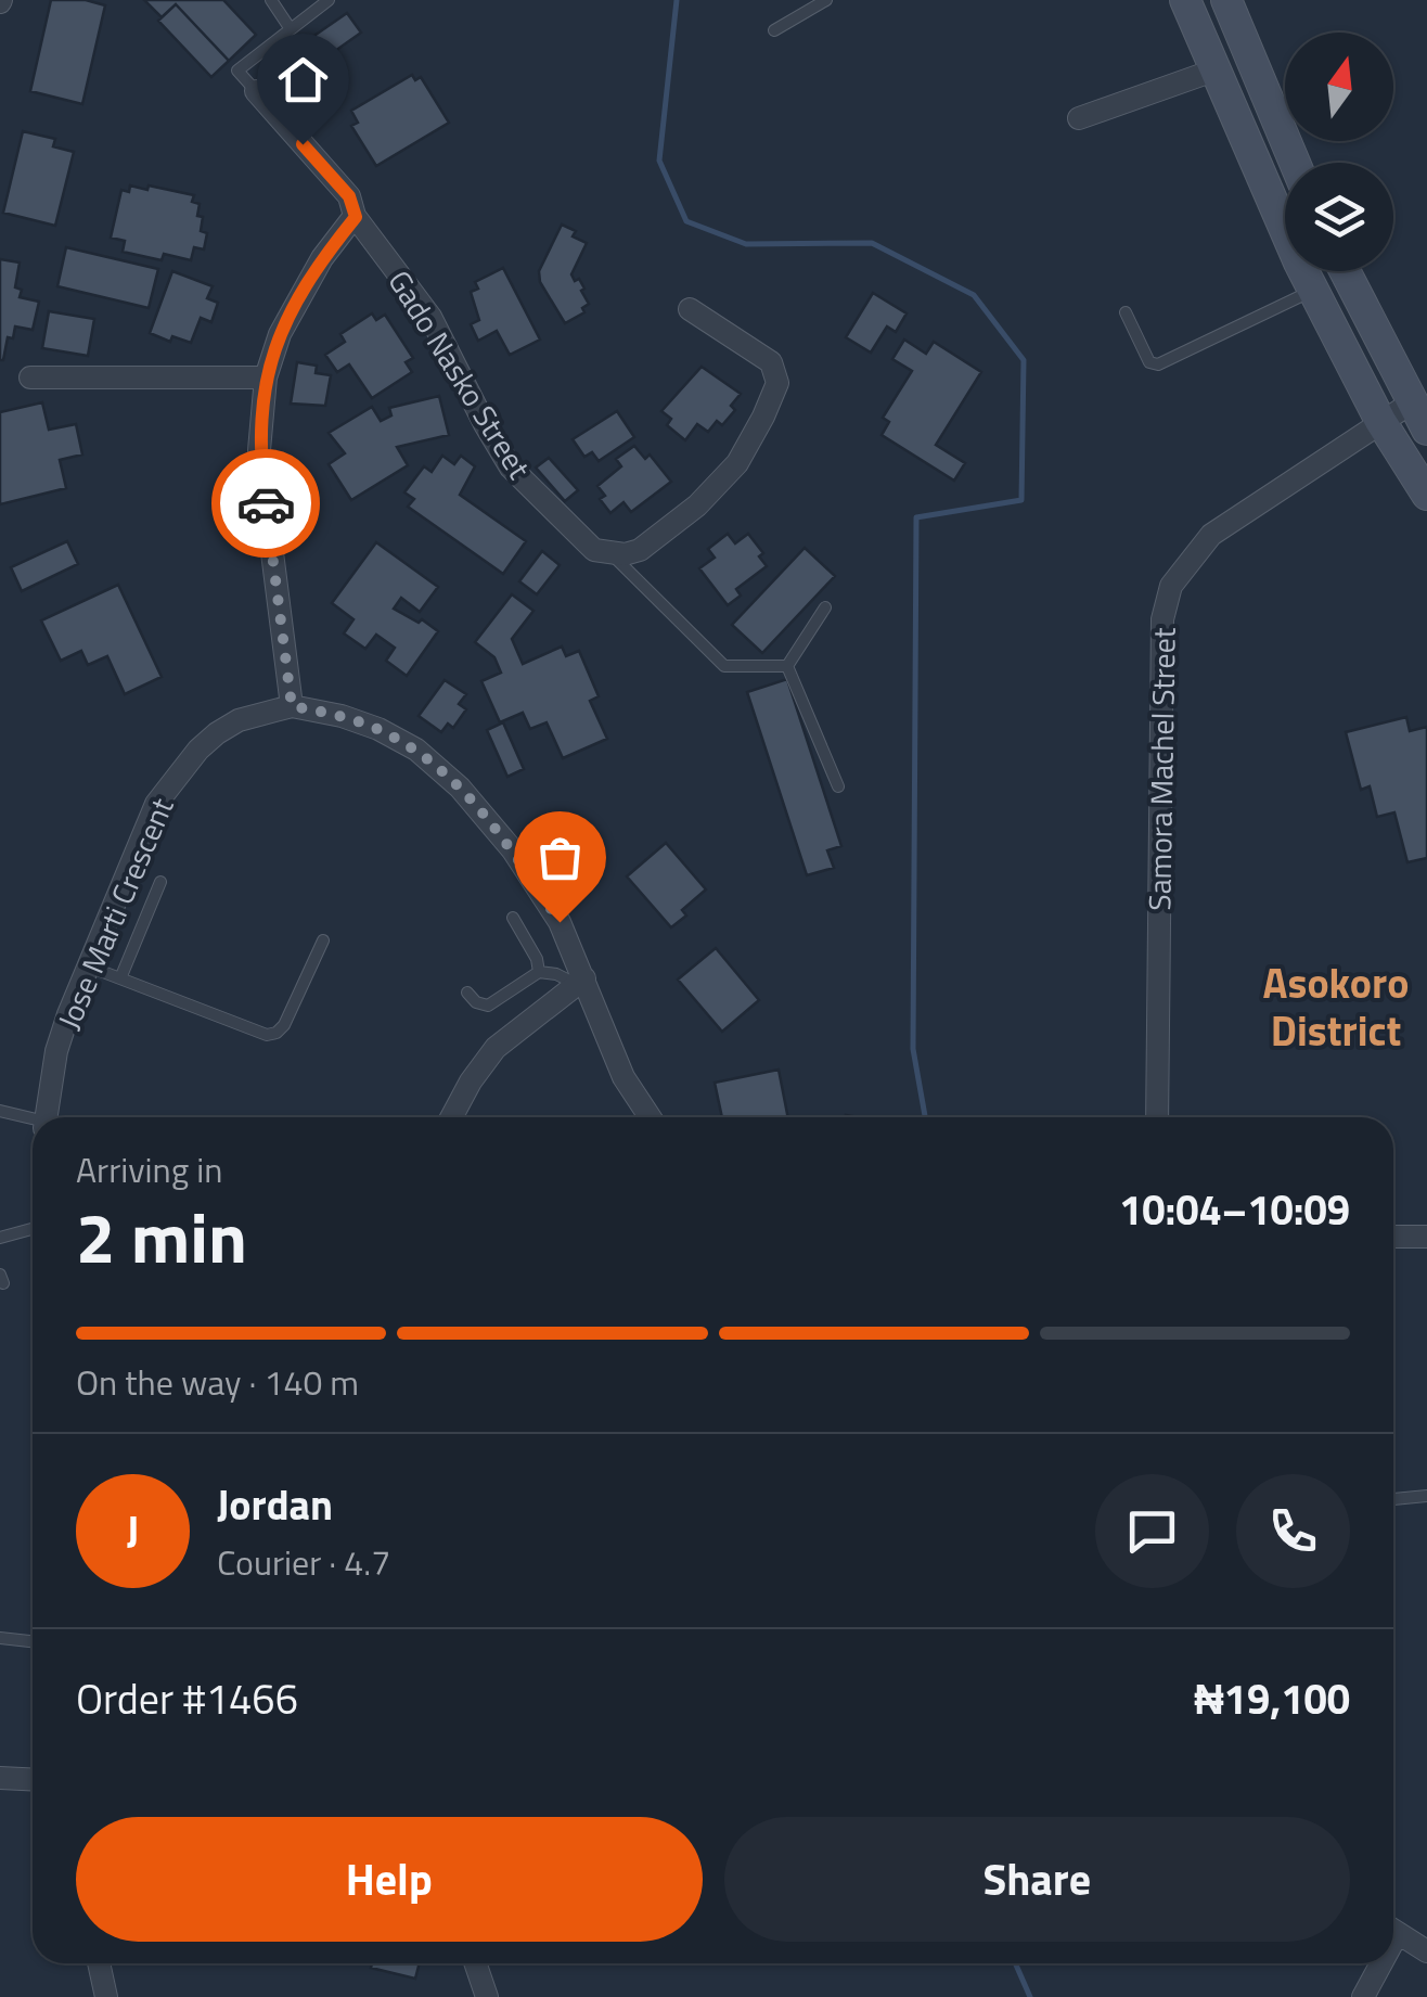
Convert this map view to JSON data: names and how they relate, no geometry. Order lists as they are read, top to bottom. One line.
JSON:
{"streets":{"street":["Gado Nasko Street","Samora Machel Street","Jose Marti Crescent"]},"districts":["Asokoro District"],"north":"top","page":{"heading":["2 min","Arriving in","10:04–10:09"],"panel":["Jordan","Courier · 4.7","Order #1466","₦19,100"],"bar":"On the way · 140 m","round":"J","buttons":["Help","Share"]}}
